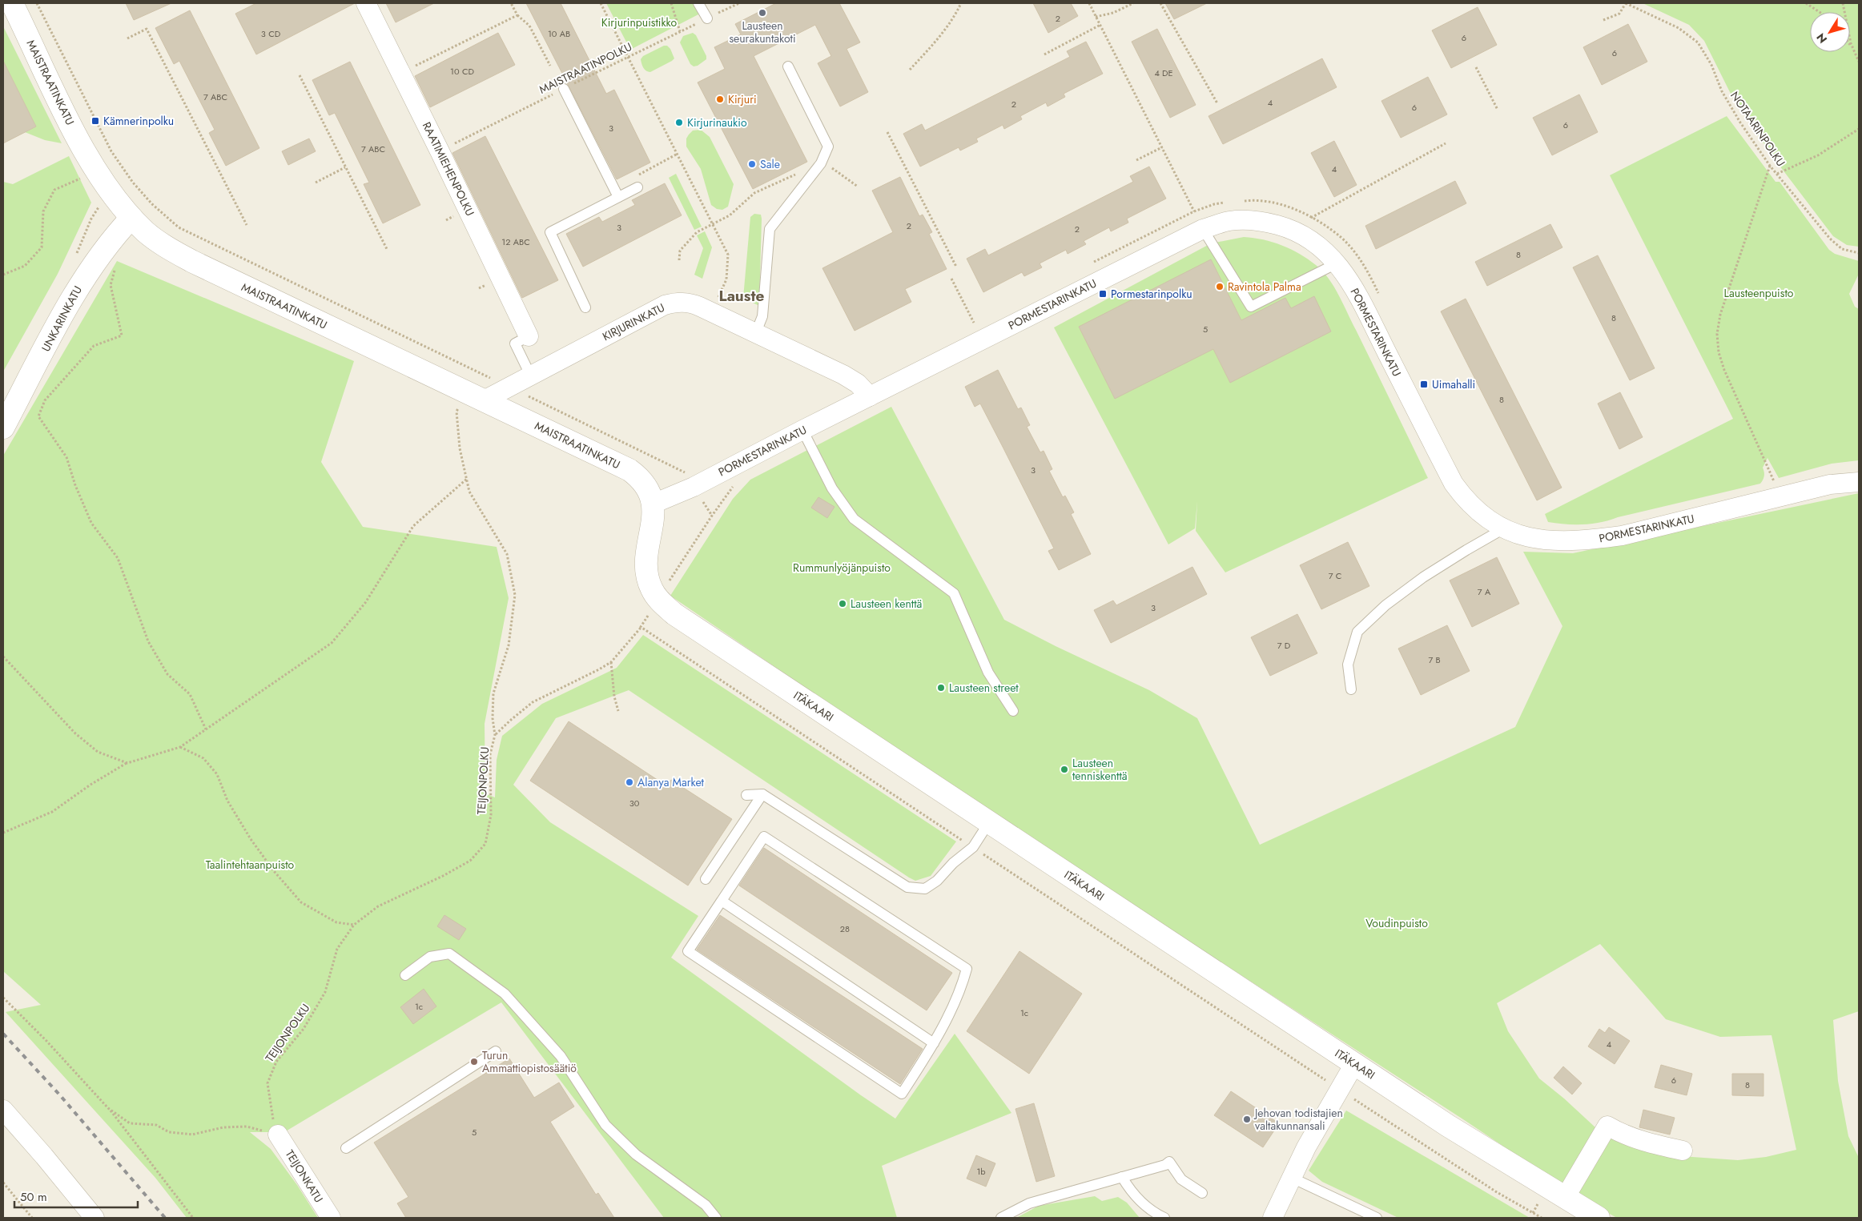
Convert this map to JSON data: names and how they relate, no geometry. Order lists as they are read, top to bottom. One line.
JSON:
{"streets":{"street":["MAISTRAATINKATU","RAATIMIEHENPOLKU","PORMESTARINKATU","UNKARINKATU","KIRJURINKATU","ITÄKAARI","TEIJONKATU"],"path":["MAISTRAATINPOLKU","NOTAARINPOLKU","TEIJONPOLKU"]},"crossings":[["MAISTRAATINPOLKU","RAATIMIEHENPOLKU"],["MAISTRAATINKATU","PORMESTARINKATU"],["MAISTRAATINKATU","UNKARINKATU"],["MAISTRAATINKATU","KIRJURINKATU"],["MAISTRAATINKATU","ITÄKAARI"],["MAISTRAATINKATU","TEIJONPOLKU"],["PORMESTARINKATU","KIRJURINKATU"],["PORMESTARINKATU","ITÄKAARI"],["KIRJURINKATU","TEIJONPOLKU"],["TEIJONPOLKU","TEIJONKATU"]],"districts":["Lauste"],"parks":["Kirjurinpuistikko","Lausteenpuisto","Rummunlyöjänpuisto","Taalintehtaanpuisto","Voudinpuisto"],"places":{"other":["Lausteen seurakuntakoti","Kirjuri","Kirjurinaukio","Sale","Ravintola Palma","Lausteen kenttä","Lausteen street","Lausteen tenniskenttä","Alanya Market","Turun Ammattiopistosäätiö","Jehovan todistajien valtakunnansali"],"transit":["Kämnerinpolku","Pormestarinpolku","Uimahalli"]},"house_numbers":["2","3 CD","10 AB","6","6","10 CD","4 DE","7 ABC","4","2","6","6","3","7 ABC","4","2","3","2","12 ABC","8","8","5","8","3","7 C","7 A","3","7 D","7 B","30","28","1c","1c","4","6","8","5","1b"],"scale_bar":"50 m","north":"bottom left"}
